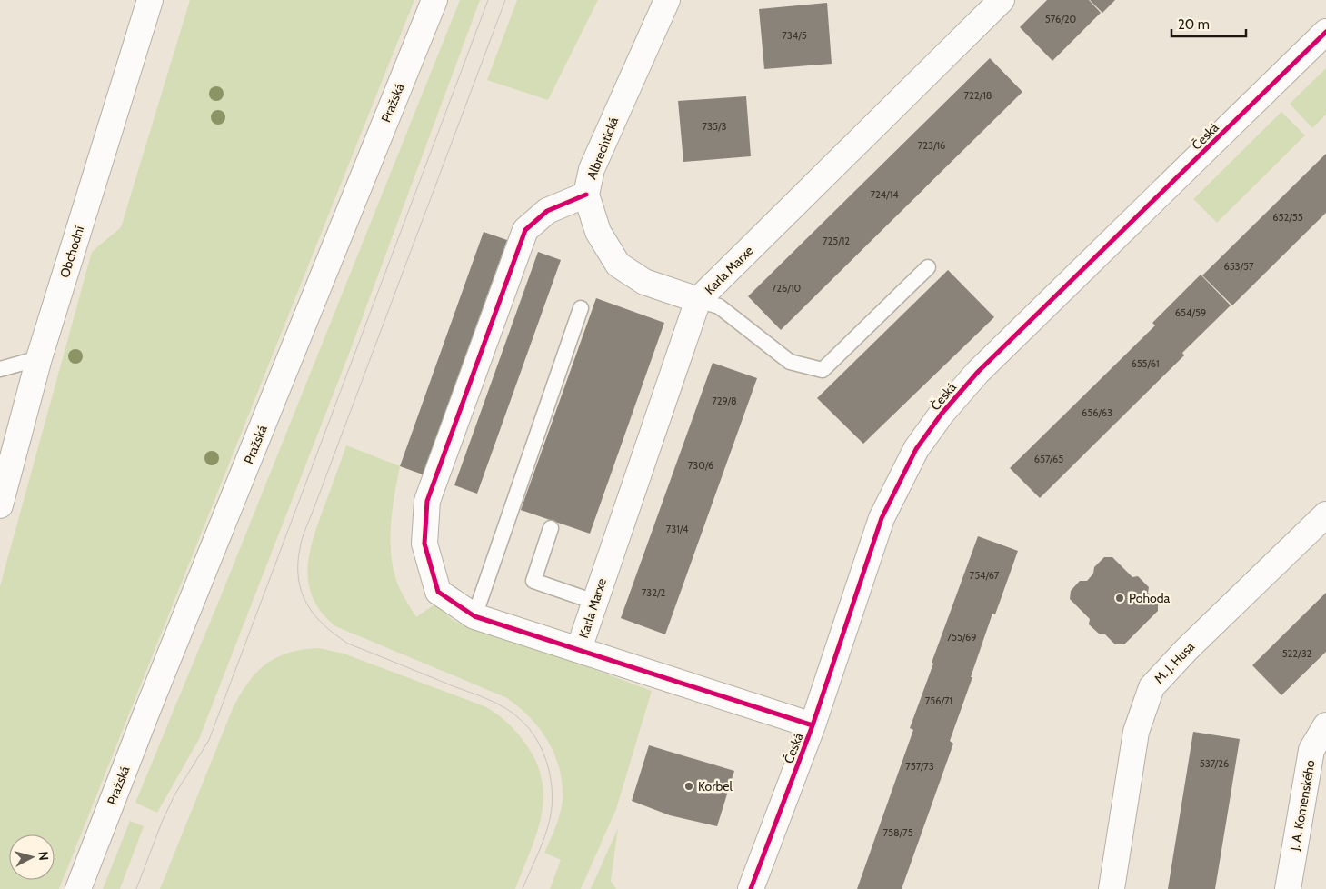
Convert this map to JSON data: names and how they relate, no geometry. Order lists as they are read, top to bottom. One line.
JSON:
{"streets":{"street":["Pražská","Česká","Albrechtická","Obchodní","Karla Marxe","M. J. Husa","J. A. Komenského"]},"crossings":[["Albrechtická","Karla Marxe"]],"places":["Pohoda","Korbel"],"house_numbers":["576/20","734/5","722/18","735/3","723/16","724/14","652/55","725/12","653/57","726/10","654/59","655/61","729/8","656/63","657/65","730/6","731/4","754/67","732/2","755/69","522/32","756/71","537/26","757/73","758/75"],"scale_bar":"20 m","north":"right"}
